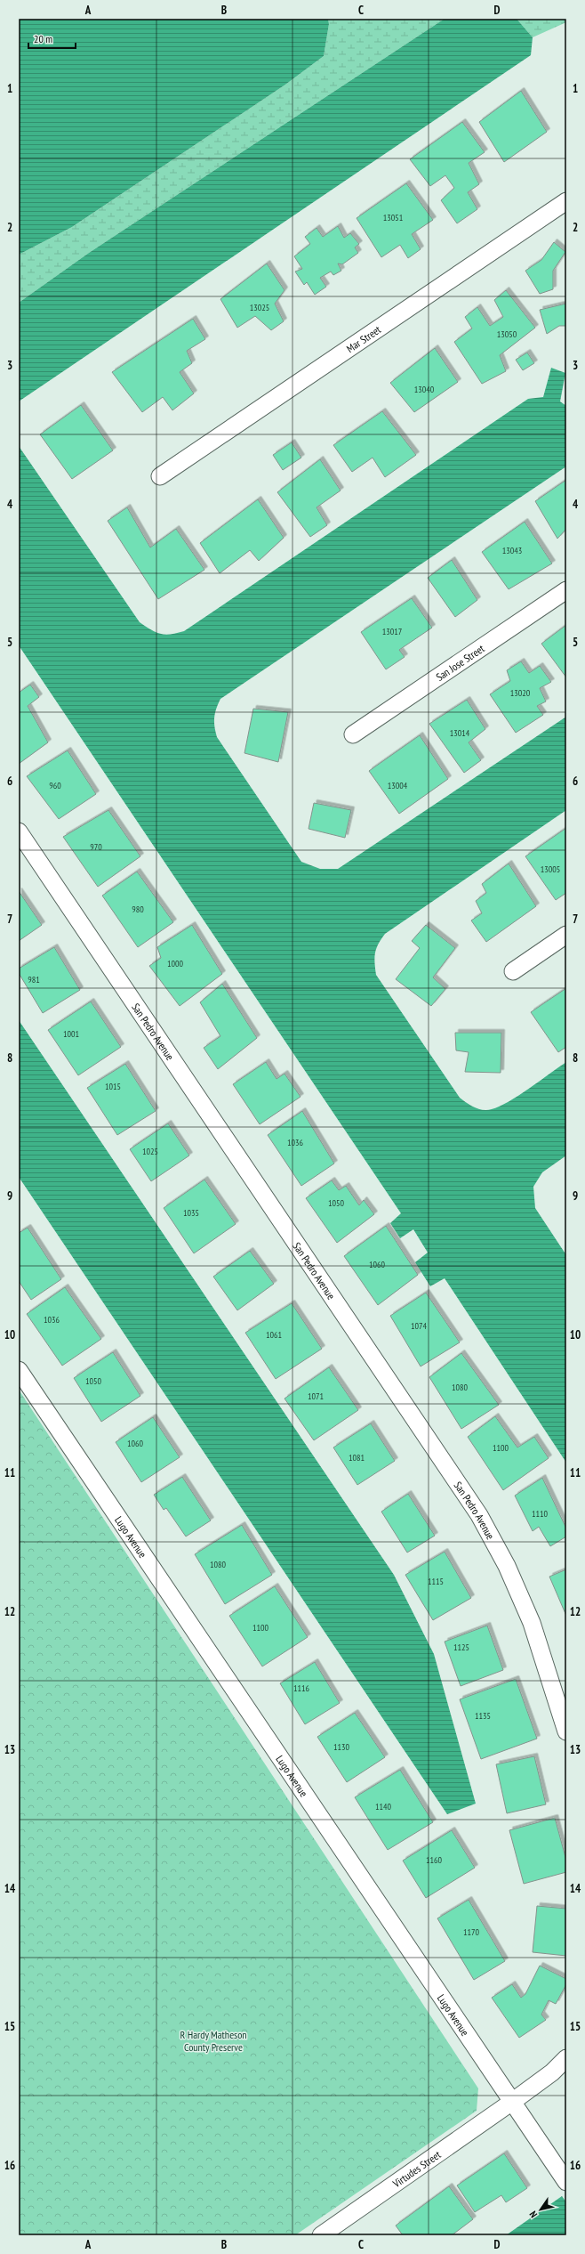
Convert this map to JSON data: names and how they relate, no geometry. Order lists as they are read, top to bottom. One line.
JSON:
{"streets":{"street":["Mar Street","San Jose Street","San Pedro Avenue","Lugo Avenue","Virtudes Street"]},"crossings":[["Lugo Avenue","Virtudes Street"]],"parks":["R Hardy Matheson County Preserve"],"house_numbers":["13051","13025","13050","13040","13043","13017","13020","13014","960","13004","970","13005","980","1000","981","1001","1015","1036","1025","1050","1035","1060","1036","1074","1061","1050","1080","1071","1060","1100","1081","1110","1080","1115","1100","1125","1116","1135","1130","1140","1160","1170"],"scale_bar":"20 m","north":"bottom left","grid":{"columns":["A","B","C","D"],"rows":["1","2","3","4","5","6","7","8","9","10","11","12","13","14","15","16"]}}
